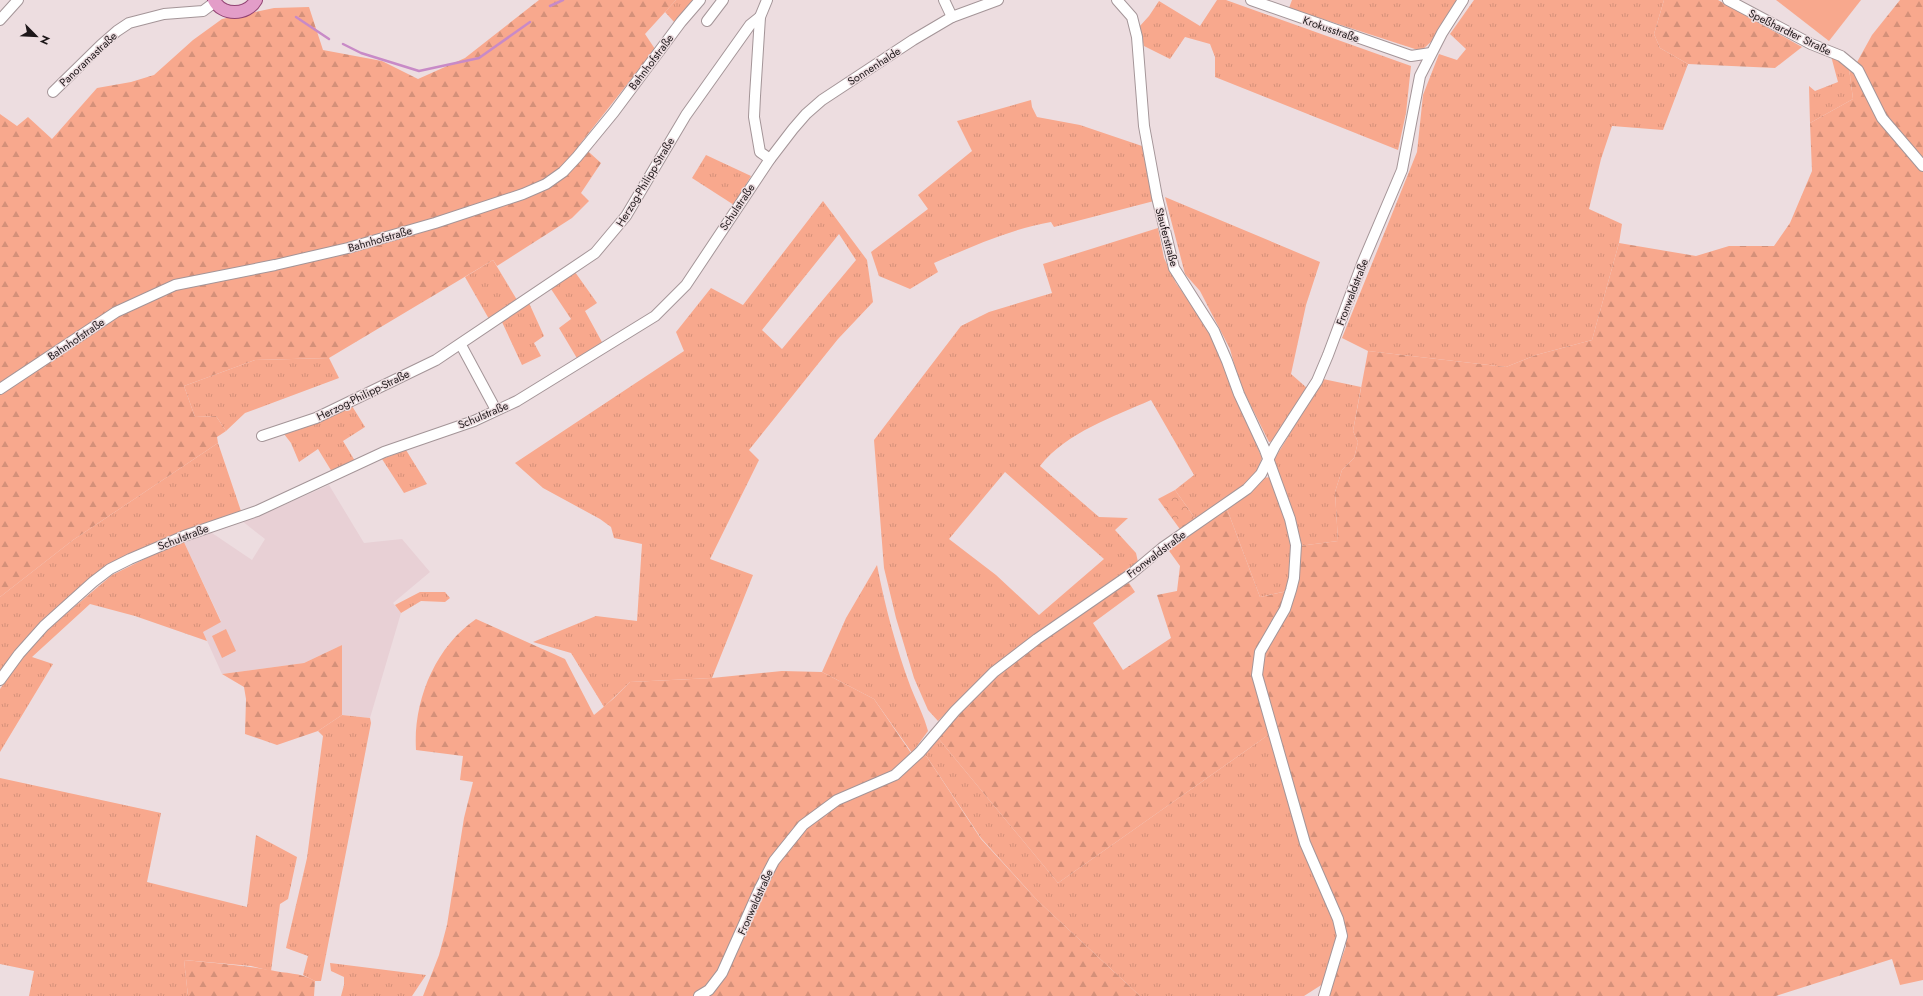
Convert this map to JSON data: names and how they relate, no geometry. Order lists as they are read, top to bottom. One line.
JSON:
{"streets":{"street":["Krokusstraße","Speßhardter Straße","Panoramastraße","Bahnhofstraße","Sonnenhalde","Herzog-Philipp-Straße","Schulstraße","Stauferstraße","Fronwaldstraße"]},"crossings":[["Krokusstraße","Fronwaldstraße"],["Sonnenhalde","Schulstraße"],["Stauferstraße","Fronwaldstraße"]],"north":"bottom right"}
